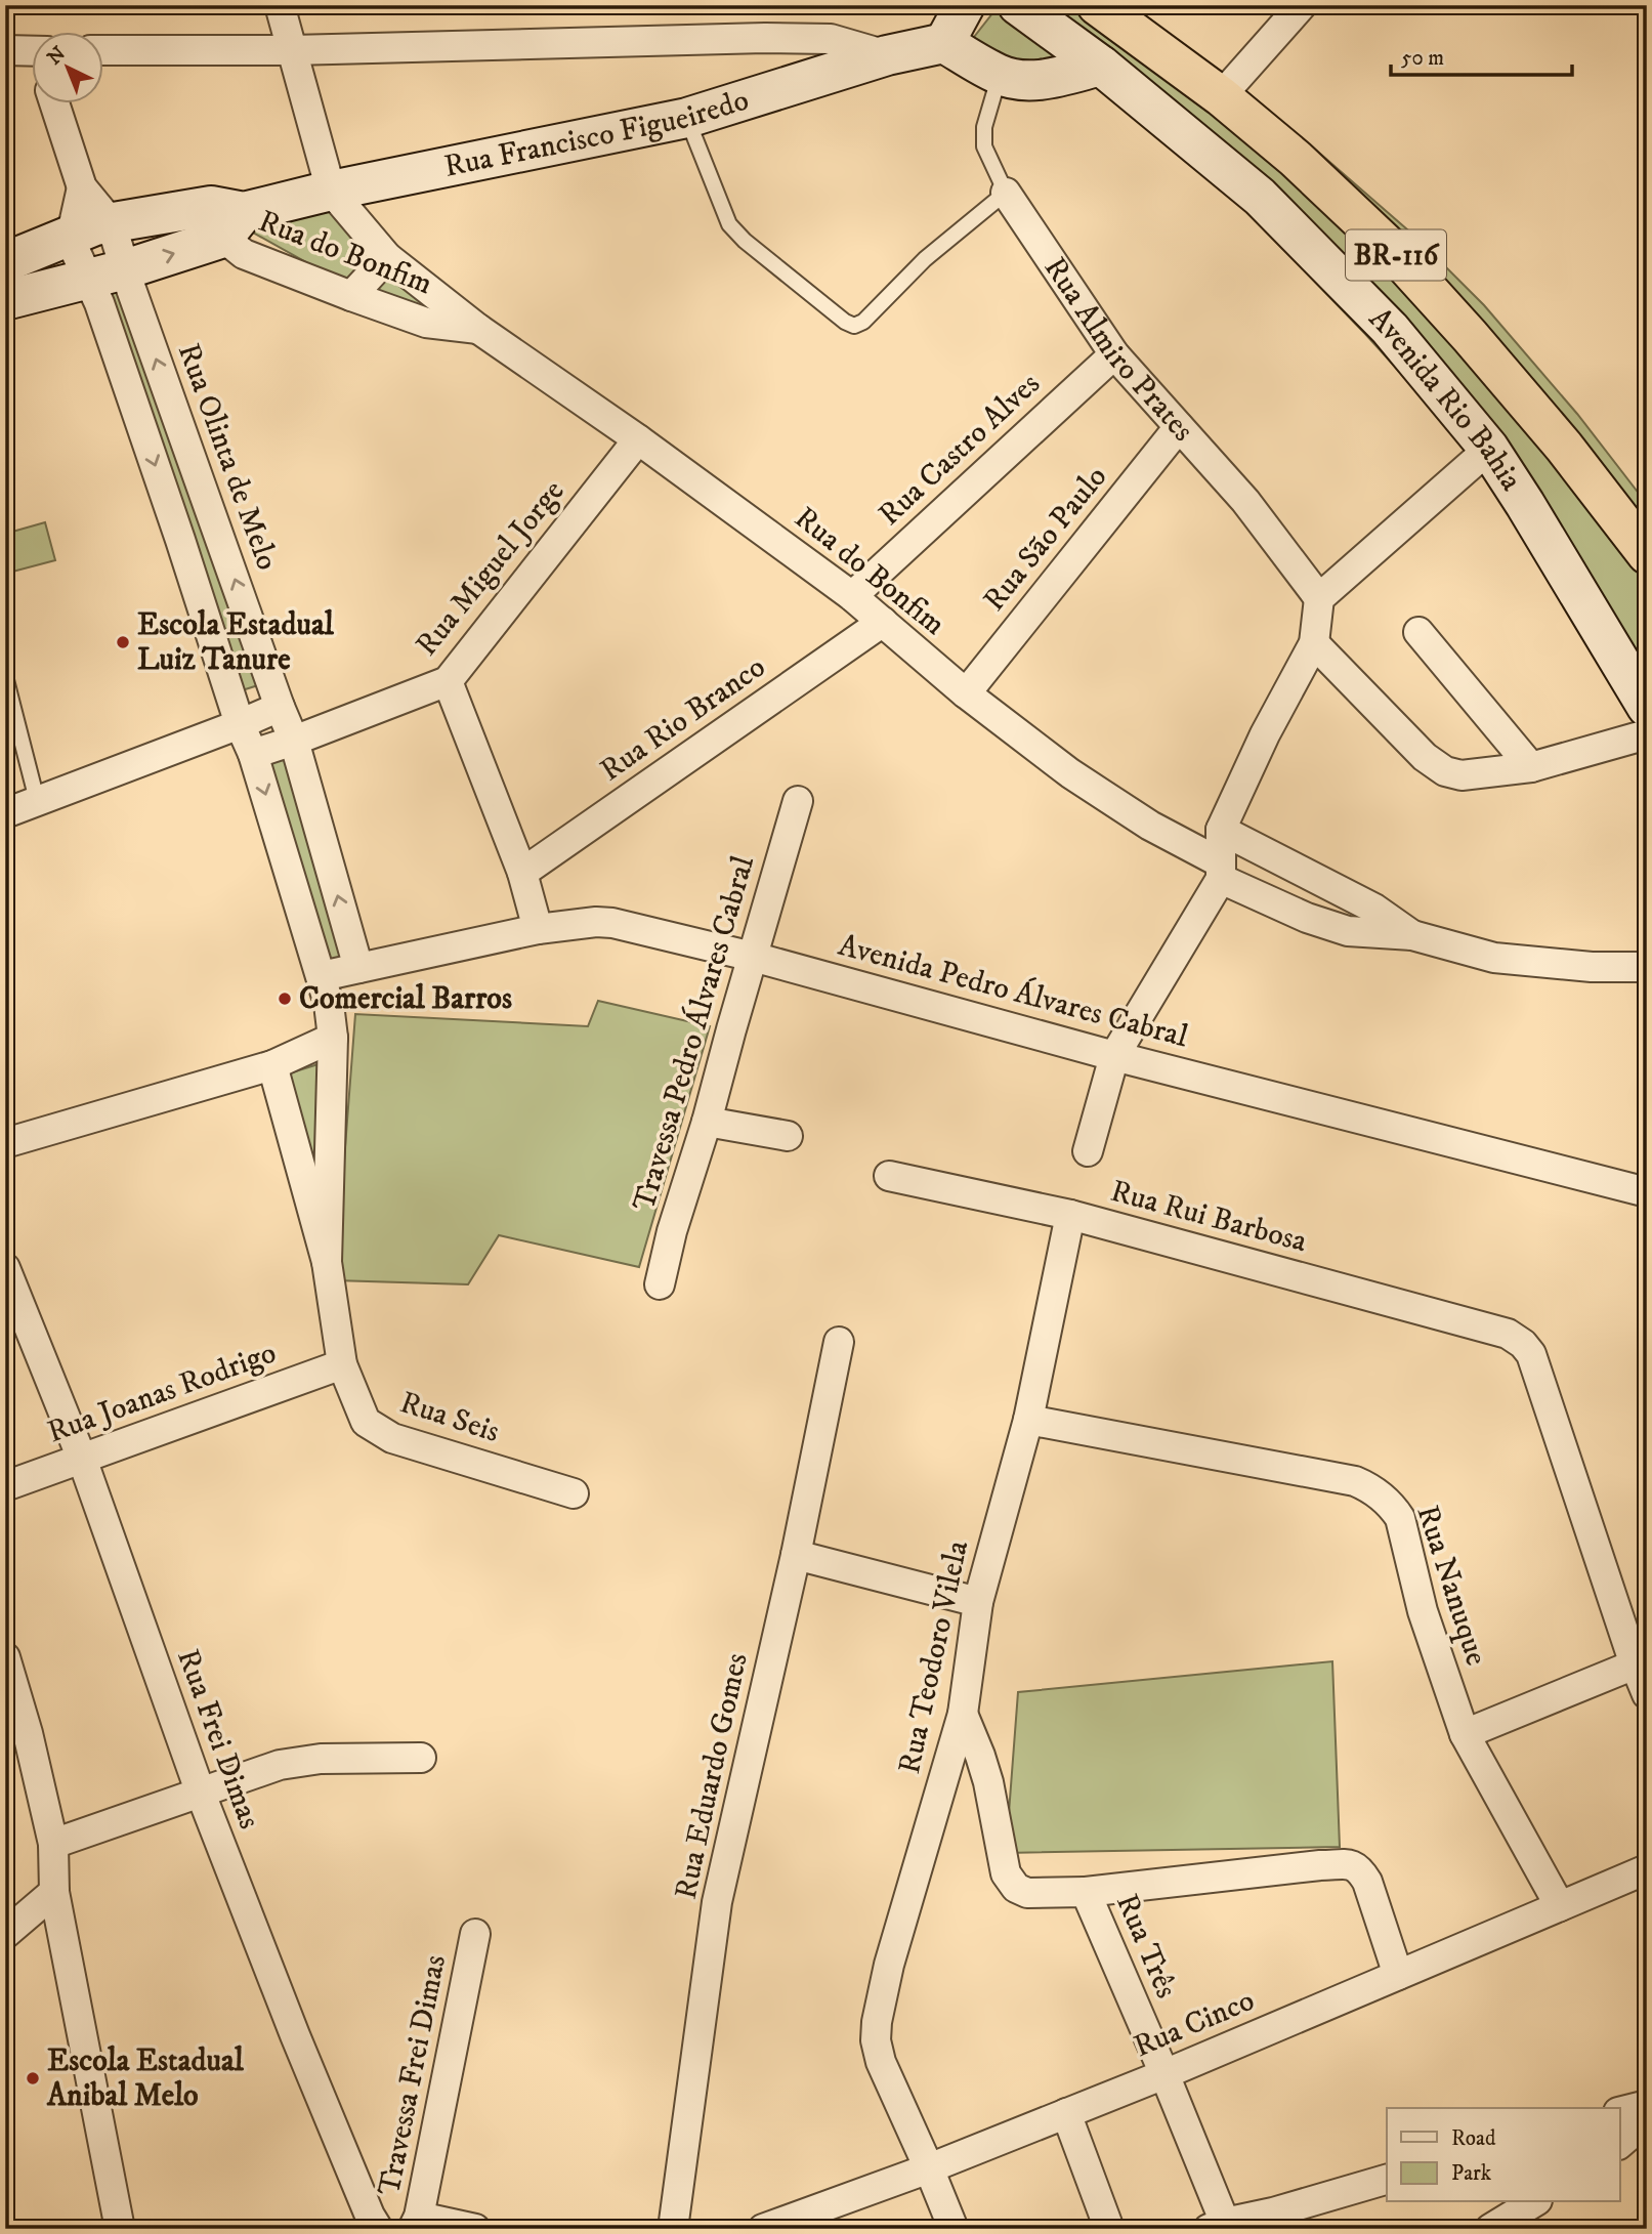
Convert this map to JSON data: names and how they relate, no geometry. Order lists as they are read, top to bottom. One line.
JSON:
{"streets":{"highway":["BR-116"],"street":["Rua Francisco Figueiredo","Rua do Bonfim","Rua Almiro Prates","Avenida Rio Bahia","Rua Castro Alves","Rua Olinta de Melo","Rua São Paulo","Rua Miguel Jorge","Rua Rio Branco","Avenida Pedro Álvares Cabral","Travessa Pedro Álvares Cabral","Rua Rui Barbosa","Rua Joanas Rodrigo","Rua Seis","Rua Nanuque","Rua Teodoro Vilela","Rua Frei Dimas","Rua Eduardo Gomes","Rua Três","Rua Cinco","Travessa Frei Dimas"]},"crossings":[["Rua Francisco Figueiredo","Rua do Bonfim"],["Rua Francisco Figueiredo","Rua Olinta de Melo"],["Rua do Bonfim","Rua Castro Alves"],["Rua do Bonfim","Rua São Paulo"],["Rua do Bonfim","Rua Miguel Jorge"],["Rua do Bonfim","Rua Rio Branco"],["Rua Almiro Prates","Rua Castro Alves"],["Rua Almiro Prates","Rua São Paulo"],["Rua Olinta de Melo","Rua Miguel Jorge"],["Rua Olinta de Melo","Avenida Pedro Álvares Cabral"],["Avenida Pedro Álvares Cabral","Travessa Pedro Álvares Cabral"],["Rua Rui Barbosa","Rua Teodoro Vilela"],["Rua Joanas Rodrigo","Rua Seis"],["Rua Joanas Rodrigo","Rua Frei Dimas"],["Rua Nanuque","Rua Teodoro Vilela"],["Rua Nanuque","Rua Cinco"],["Rua Teodoro Vilela","Rua Três"],["Rua Teodoro Vilela","Rua Cinco"],["Rua Três","Rua Cinco"]],"places":["Escola Estadual Luiz Tanure","Comercial Barros","Escola Estadual Anibal Melo"],"legend":["Road","Park"],"scale_bar":"50 m","north":"top left"}
